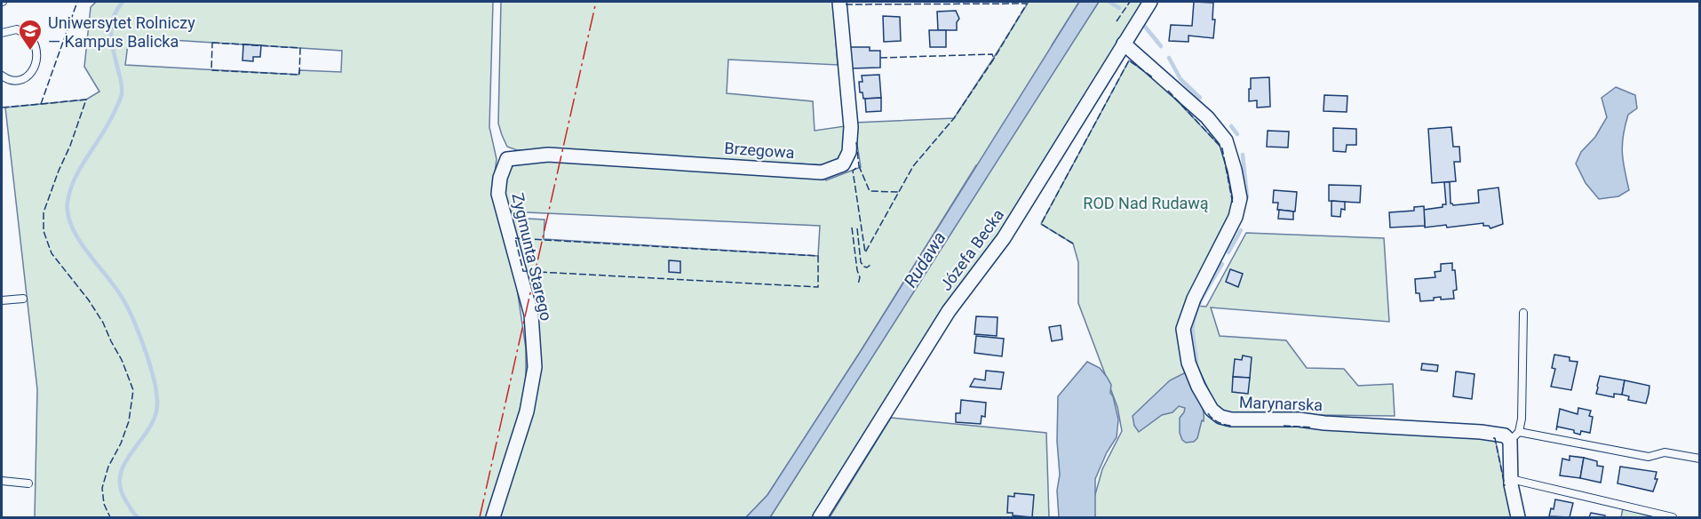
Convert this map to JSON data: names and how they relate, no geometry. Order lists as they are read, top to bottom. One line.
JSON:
{"streets":{"street":["Brzegowa","Józefa Becka","Zygmunta Starego","Marynarska"]},"crossings":[["Brzegowa","Zygmunta Starego"],["Józefa Becka","Marynarska"]],"water":["Rudawa"],"parks":["ROD Nad Rudawą"],"places":{"school or university":["Uniwersytet Rolniczy — Kampus Balicka"]}}
